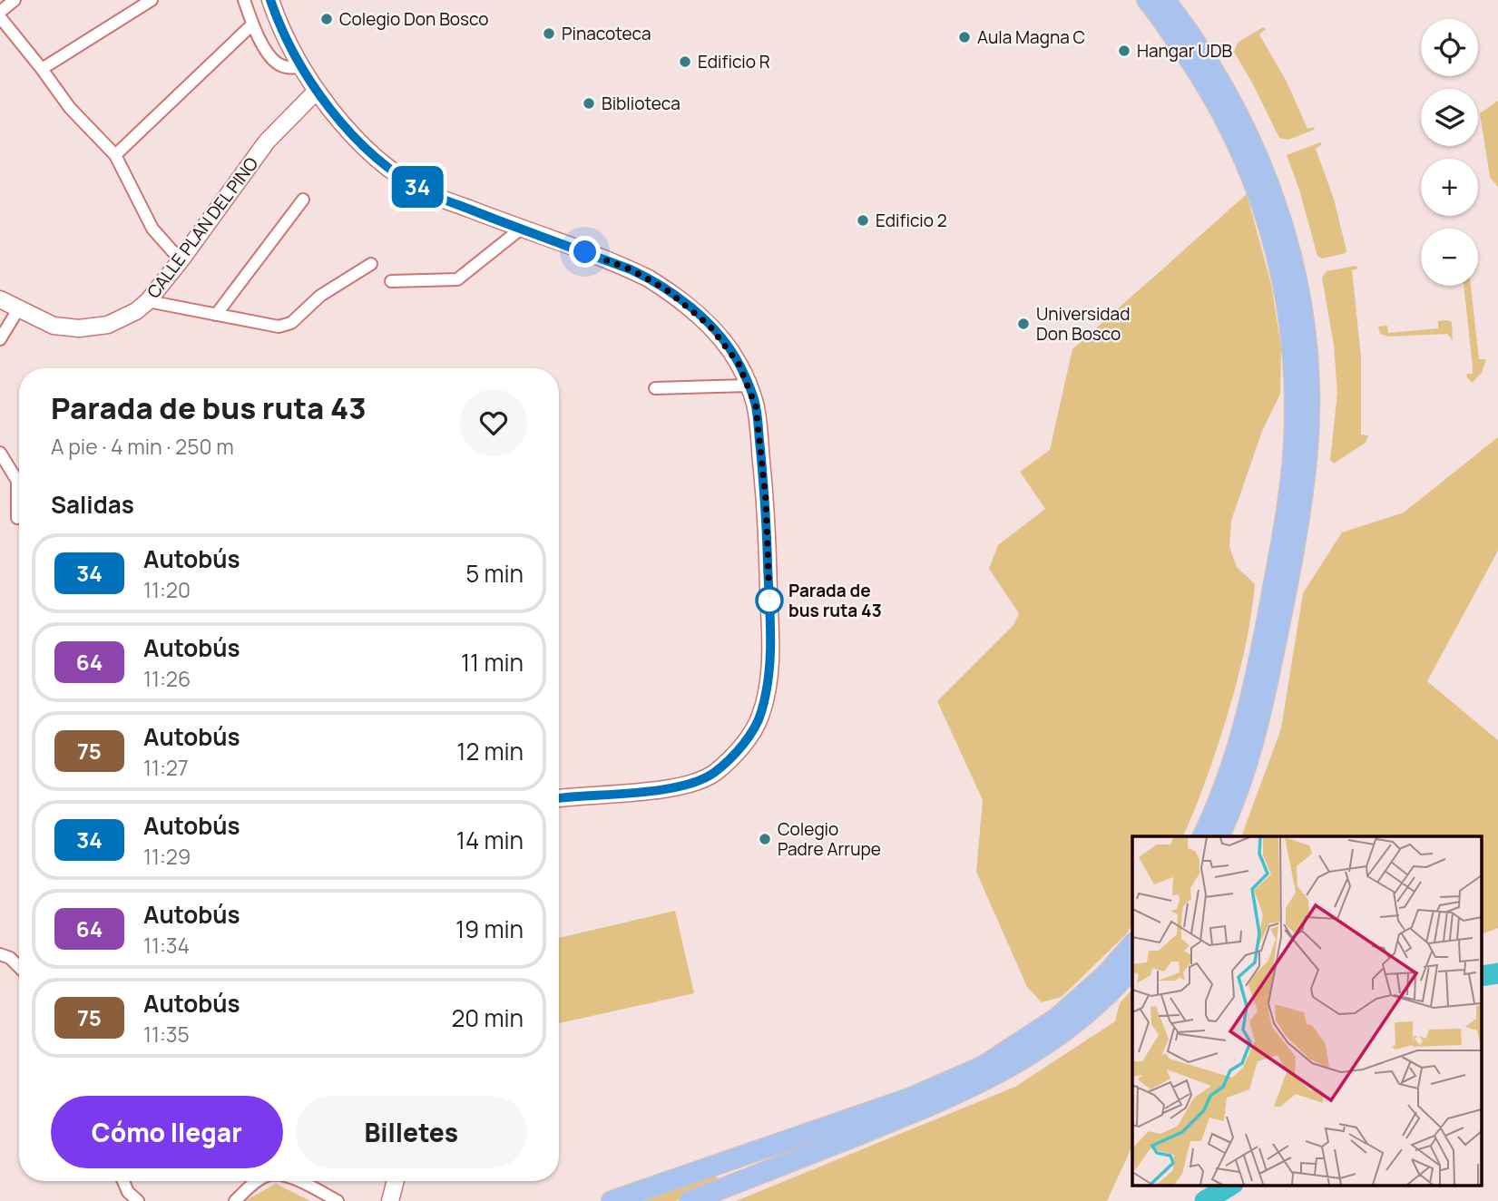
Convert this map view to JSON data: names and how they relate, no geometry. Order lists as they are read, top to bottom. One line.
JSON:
{"streets":{"main road":["CALLE PLAN DEL PINO"]},"places":["Colegio Don Bosco","Pinacoteca","Aula Magna C","Hangar UDB","Edificio R","Biblioteca","Edificio 2","Universidad Don Bosco","Parada de bus ruta 43","Colegio Padre Arrupe"],"lines":["bus line 34"],"page":{"on_map":"34","map_buttons":["+","−"],"heading":[["Parada de bus ruta 43","A pie · 4 min · 250 m"],"Salidas"],"list":[{"mark":"34","name":"Autobús","note":"11:20","value":"5 min"},{"mark":"64","name":"Autobús","note":"11:26","value":"11 min"},{"mark":"75","name":"Autobús","note":"11:27","value":"12 min"},{"mark":"34","name":"Autobús","note":"11:29","value":"14 min"},{"mark":"64","name":"Autobús","note":"11:34","value":"19 min"},{"mark":"75","name":"Autobús","note":"11:35","value":"20 min"}],"buttons":["Cómo llegar","Billetes"]}}
